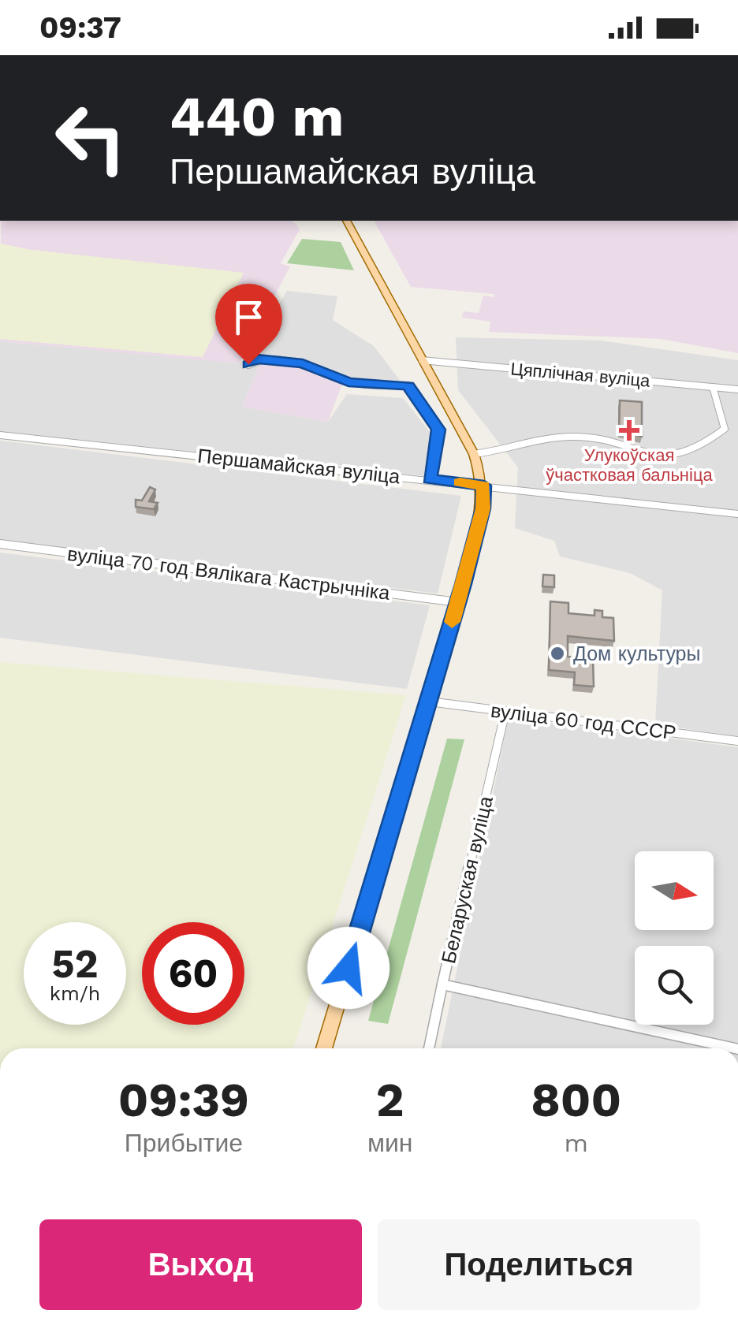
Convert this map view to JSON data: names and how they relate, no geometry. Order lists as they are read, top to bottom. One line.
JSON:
{"streets":{"street":["Цяплічная вуліца","Першамайская вуліца","вуліца 70 год Вялікага Кастрычніка","вуліца 60 год СССР","Беларуская вуліца"]},"crossings":[["вуліца 60 год СССР","Беларуская вуліца"]],"places":{"health":["Улукоўская ўчастковая бальніца"],"other":["Дом культуры"]},"north":"right","page":{"status":"09:37","turn":["440 m","Першамайская вуліца"],"speed":"52 km/h","limit":"60","eta":["09:39","Прибытие","2","мин","800","m"],"buttons":["Выход","Поделиться"]}}
